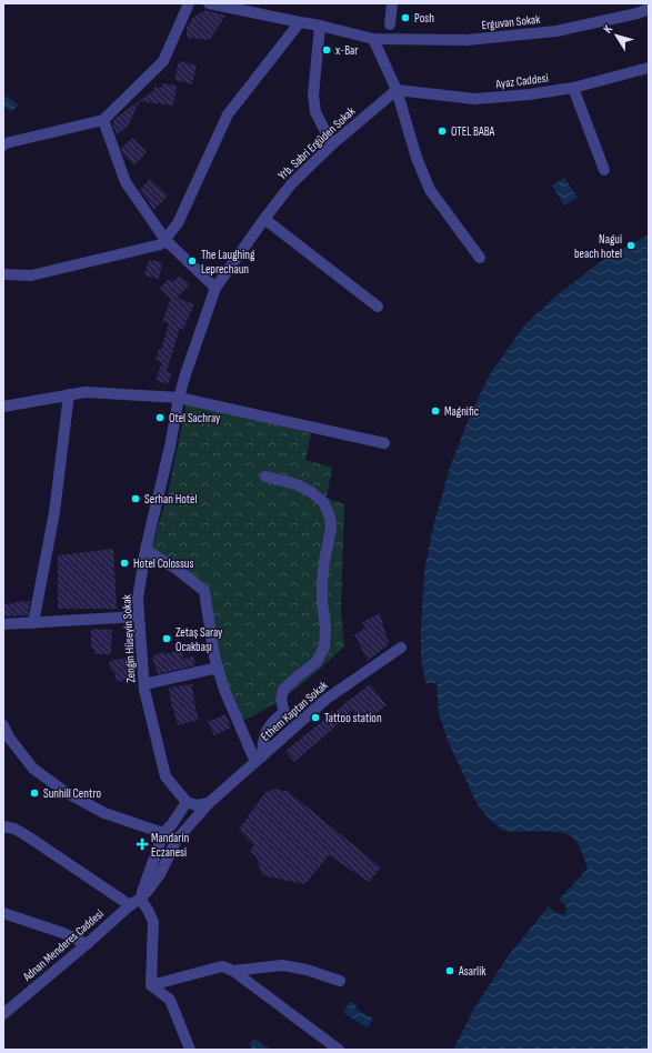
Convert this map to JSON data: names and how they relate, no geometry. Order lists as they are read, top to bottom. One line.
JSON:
{"streets":{"street":["Erguvan Sokak","Ayaz Caddesi","Yrb. Sabri Ergüden Sokak","Zengin Hüseyin Sokak","Ethem Kaptan Sokak","Adnan Menderes Caddesi"]},"crossings":[["Ayaz Caddesi","Yrb. Sabri Ergüden Sokak"],["Yrb. Sabri Ergüden Sokak","Zengin Hüseyin Sokak"],["Ethem Kaptan Sokak","Adnan Menderes Caddesi"]],"places":{"other":["Posh","x-Bar","OTEL BABA","Nagui beach hotel","The Laughing Leprechaun","Magnific","Otel Sachray","Serhan Hotel","Hotel Colossus","Zetaş Saray Ocakbaşı","Tattoo station","Sunhill Centro","Asarlik"],"health":["Mandarin Eczanesi"]},"north":"top left"}
